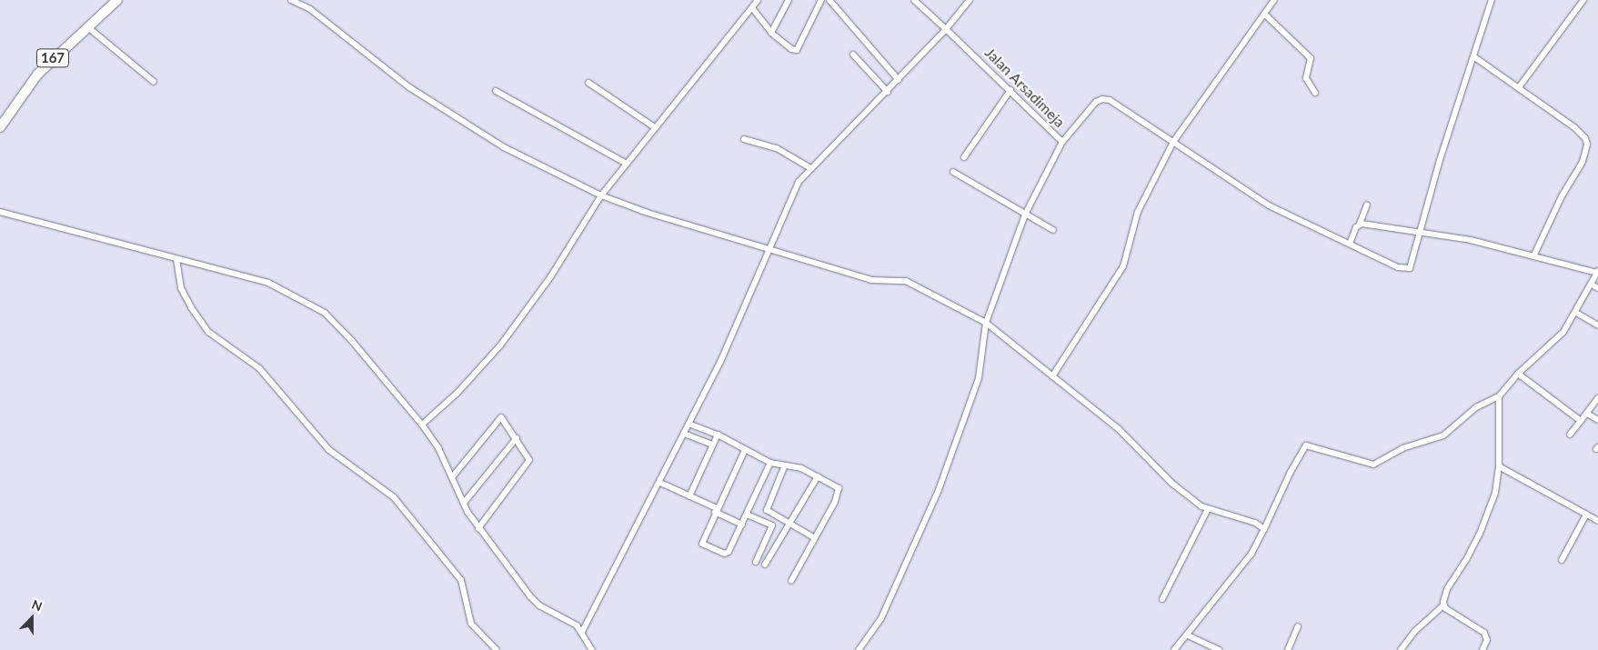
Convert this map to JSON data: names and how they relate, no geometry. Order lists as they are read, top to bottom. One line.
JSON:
{"streets":{"main road":["167"],"street":["Jalan Arsadimeja"]},"north":"top"}
